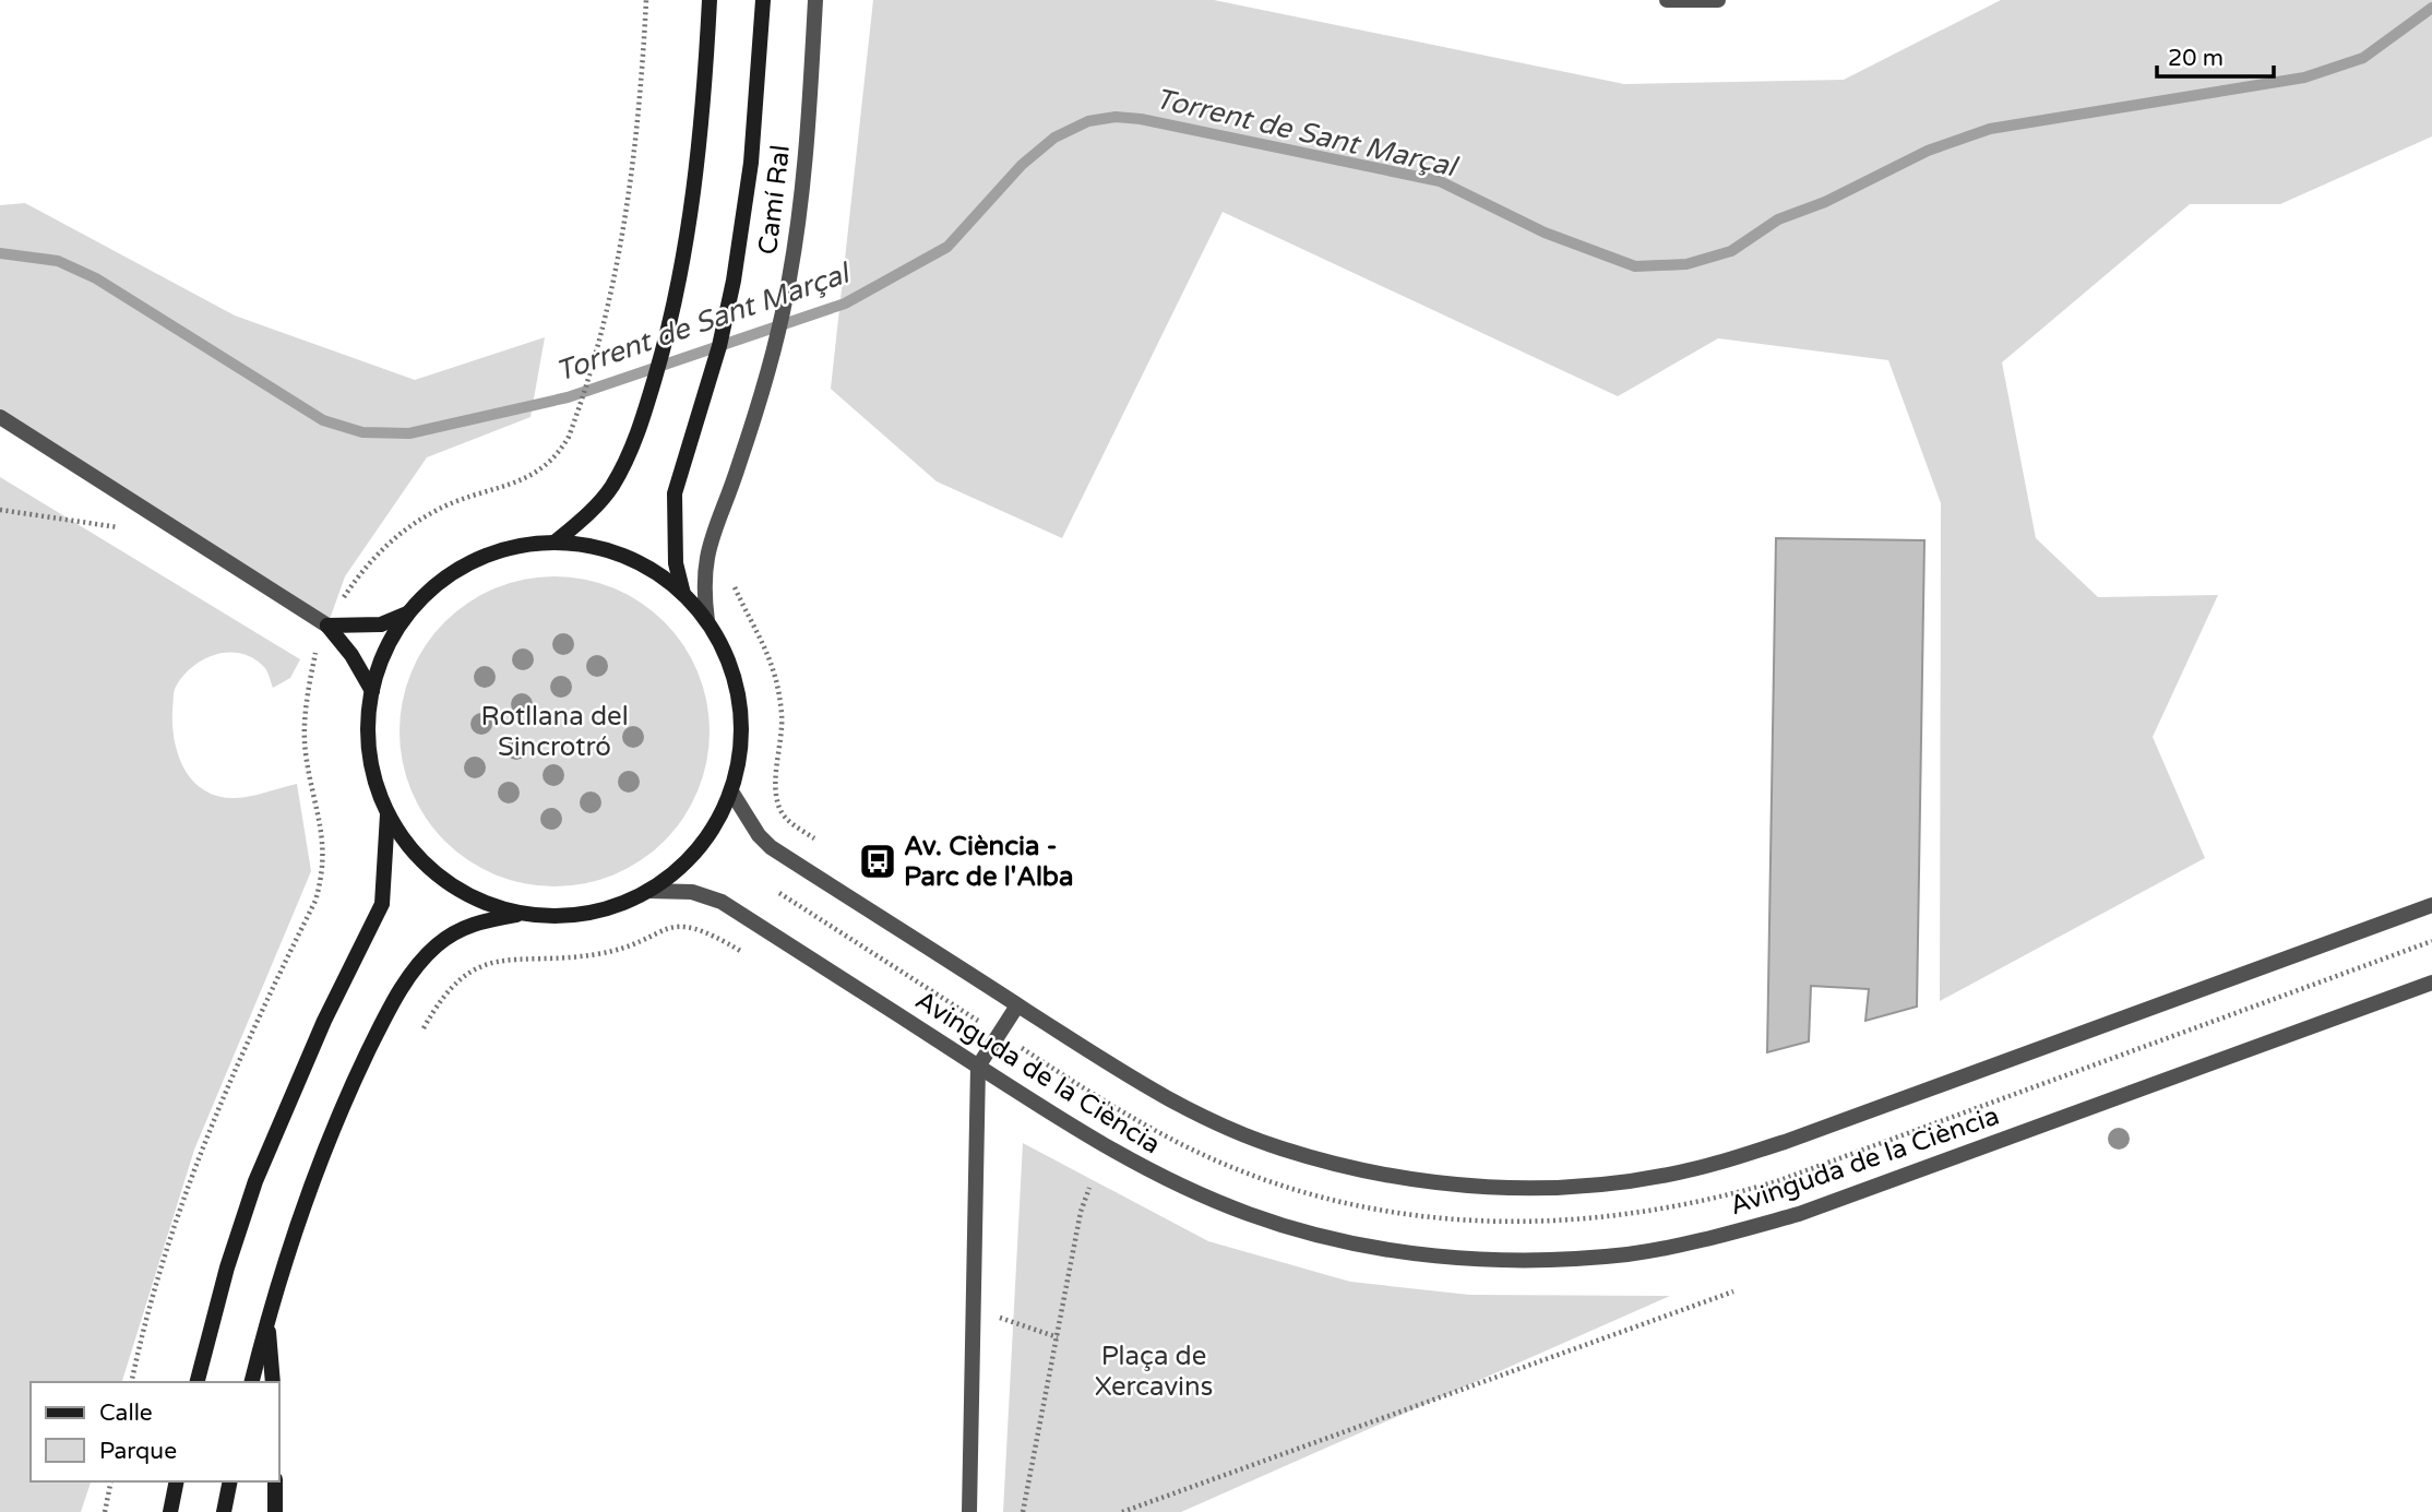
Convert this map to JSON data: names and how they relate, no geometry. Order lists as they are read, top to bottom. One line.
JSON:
{"streets":{"street":["Camí Ral","Avinguda de la Ciència"]},"water":["Torrent de Sant Marçal"],"parks":["Rotllana del Sincrotró","Plaça de Xercavins"],"places":{"bus stop":["Av. Ciència - Parc de l'Alba"]},"legend":["Calle","Parque"],"scale_bar":"20 m"}
